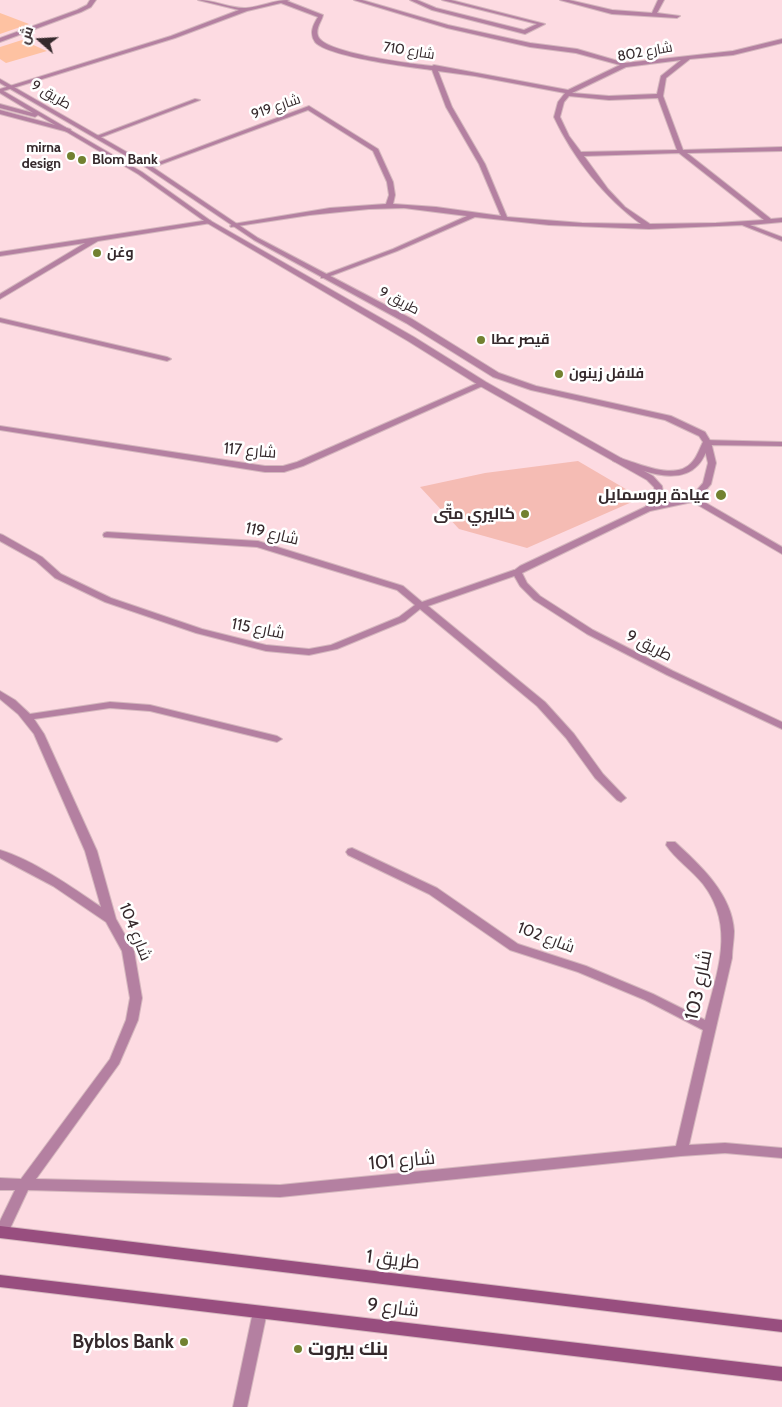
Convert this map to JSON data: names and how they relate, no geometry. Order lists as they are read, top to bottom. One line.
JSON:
{"streets":{"main road":["طريق 1","شارع 9"],"street":["شارع 710","شارع 802","9 طريق","شارع 919","شارع 117","شارع 119","شارع 115","طريق 9","شارع 104","شارع 102","شارع 103","شارع 101"]},"crossings":[["شارع 710","شارع 802"],["9 طريق","شارع 919"],["9 طريق","شارع 117"],["شارع 119","شارع 115"],["شارع 115","طريق 9"],["شارع 104","شارع 101"],["شارع 104","طريق 1"],["شارع 102","شارع 103"],["شارع 103","شارع 101"]],"places":["mirna design","Blom Bank","وغن","قيصر عطا","فلافل زينون","عيادة بروسمايل","كاليري متّى","Byblos Bank","بنك بيروت"],"north":"left"}
